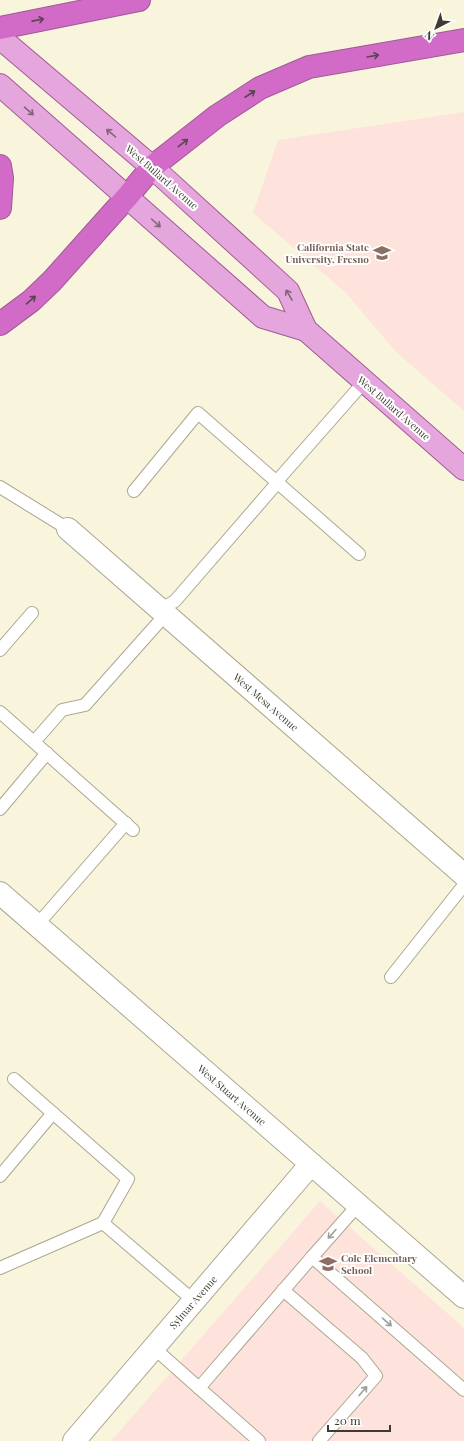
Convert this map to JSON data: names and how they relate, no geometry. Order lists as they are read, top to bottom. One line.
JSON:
{"streets":{"main road":["West Bullard Avenue"],"street":["West Mesa Avenue","West Stuart Avenue","Sylmar Avenue"]},"crossings":[["West Stuart Avenue","Sylmar Avenue"]],"places":{"school or university":["California State University, Fresno","Cole Elementary School"]},"scale_bar":"20 m","north":"bottom left"}
